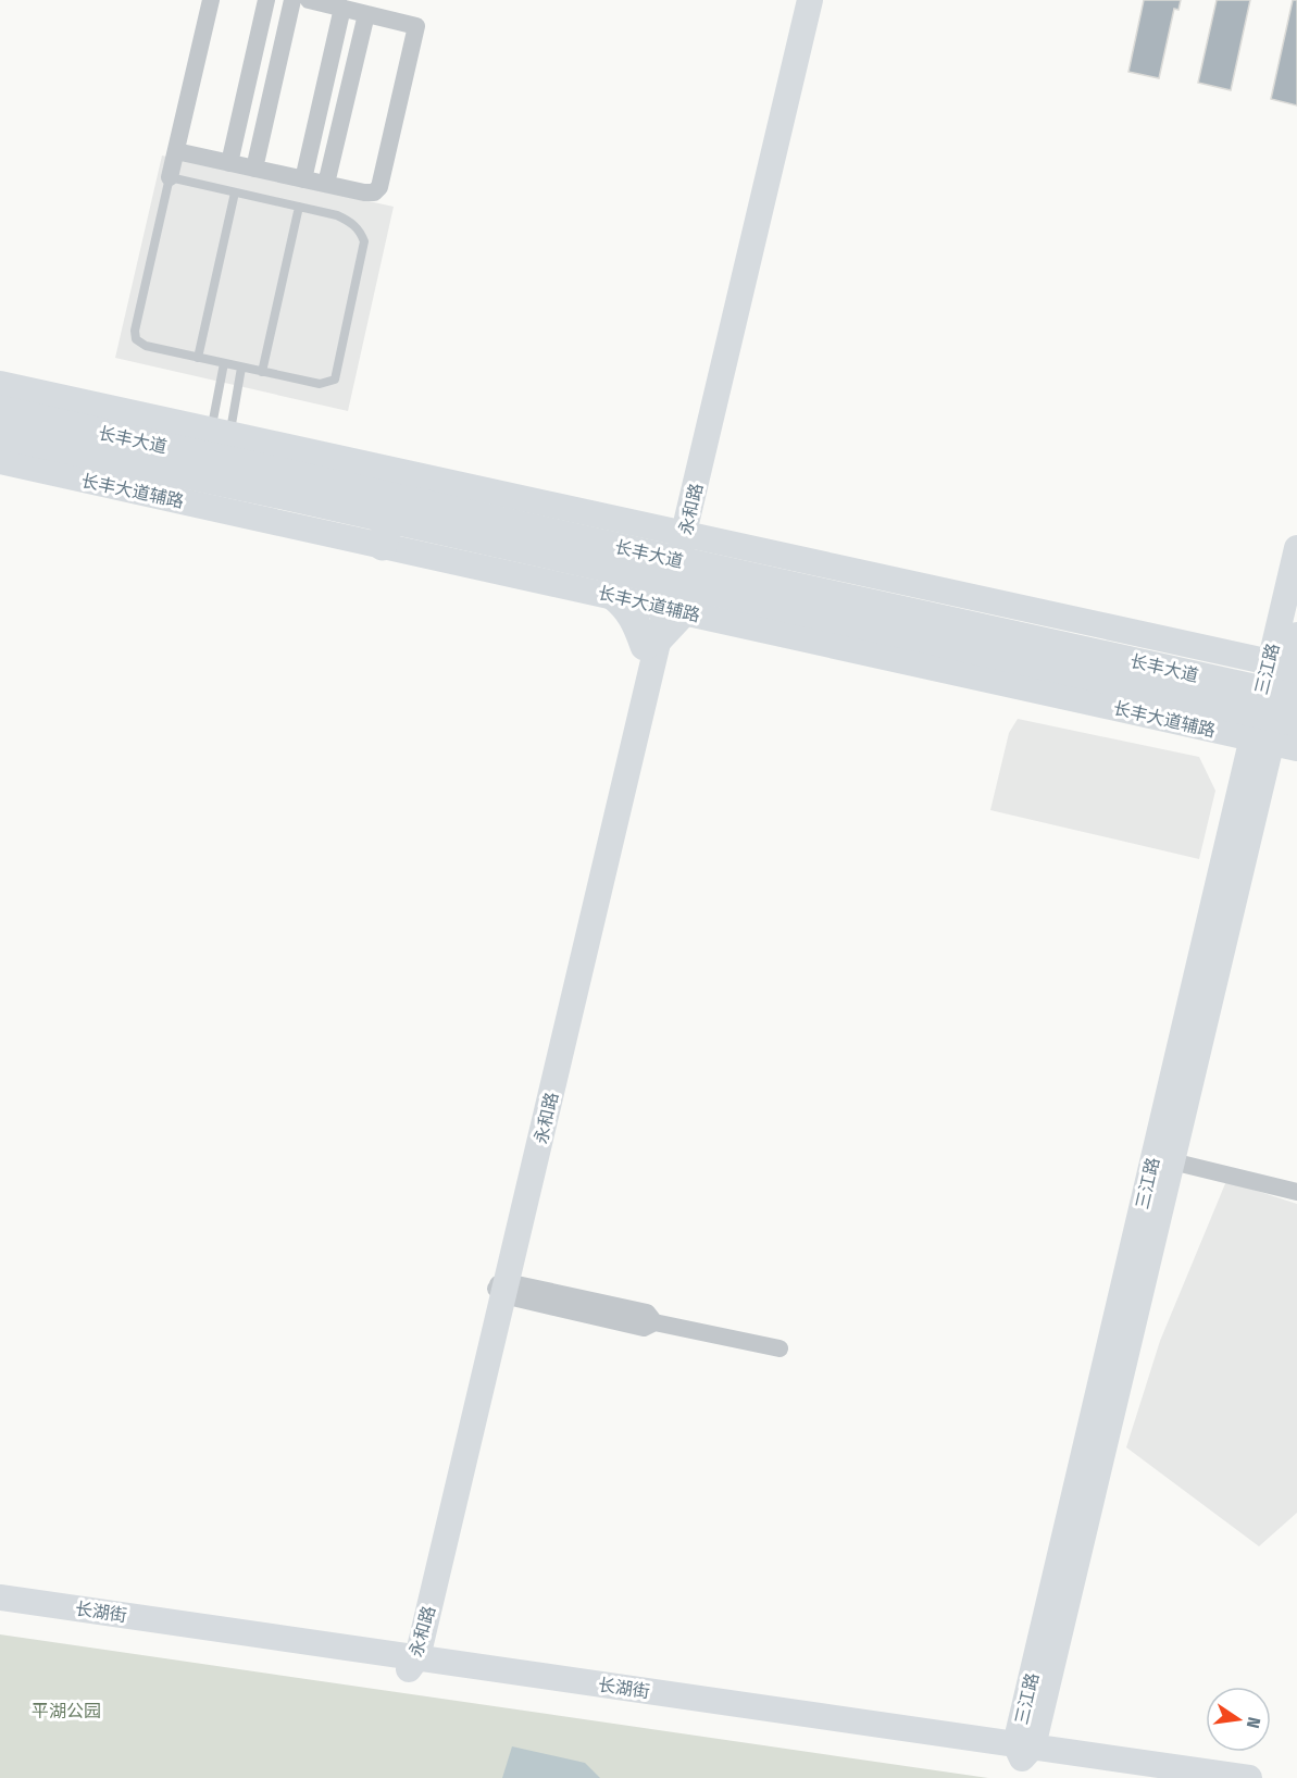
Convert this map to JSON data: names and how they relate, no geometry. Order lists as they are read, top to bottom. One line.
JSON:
{"streets":{"main road":["长丰大道","长丰大道辅路","永和路","三江路","长湖街"]},"crossings":[["长丰大道","长丰大道辅路"],["长丰大道","永和路"],["长丰大道","三江路"],["长丰大道辅路","永和路"],["长丰大道辅路","三江路"],["永和路","长湖街"],["三江路","长湖街"]],"parks":["平湖公园"],"north":"right"}
